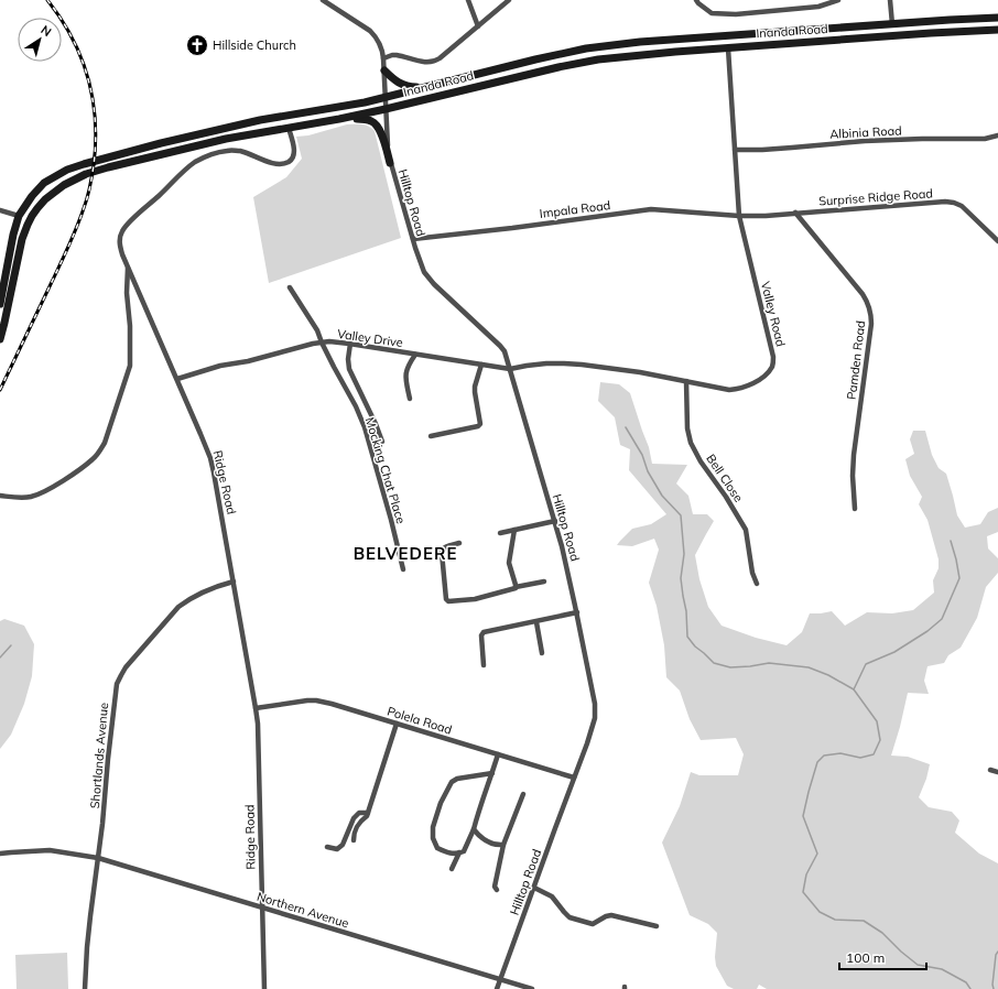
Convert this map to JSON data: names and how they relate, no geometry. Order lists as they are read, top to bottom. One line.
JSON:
{"streets":{"main road":["Inanda Road"],"street":["Albinia Road","Surprise Ridge Road","Hilltop Road","Impala Road","Valley Road","Valley Drive","Pamden Road","Mocking Chat Place","Bell Close","Ridge Road","Polela Road","Shortlands Avenue","Northern Avenue"]},"crossings":[["Inanda Road","Hilltop Road"],["Inanda Road","Valley Road"],["Inanda Road","Ridge Road"],["Albinia Road","Valley Road"],["Surprise Ridge Road","Impala Road"],["Surprise Ridge Road","Valley Road"],["Surprise Ridge Road","Pamden Road"],["Hilltop Road","Impala Road"],["Hilltop Road","Valley Road"],["Hilltop Road","Valley Drive"],["Hilltop Road","Polela Road"],["Hilltop Road","Northern Avenue"],["Impala Road","Valley Road"],["Valley Road","Valley Drive"],["Valley Road","Bell Close"],["Valley Drive","Mocking Chat Place"],["Valley Drive","Ridge Road"],["Ridge Road","Polela Road"],["Ridge Road","Shortlands Avenue"],["Ridge Road","Northern Avenue"],["Shortlands Avenue","Northern Avenue"]],"districts":["BELVEDERE"],"places":{"church":["Hillside Church"]},"scale_bar":"100 m","north":"top right"}
